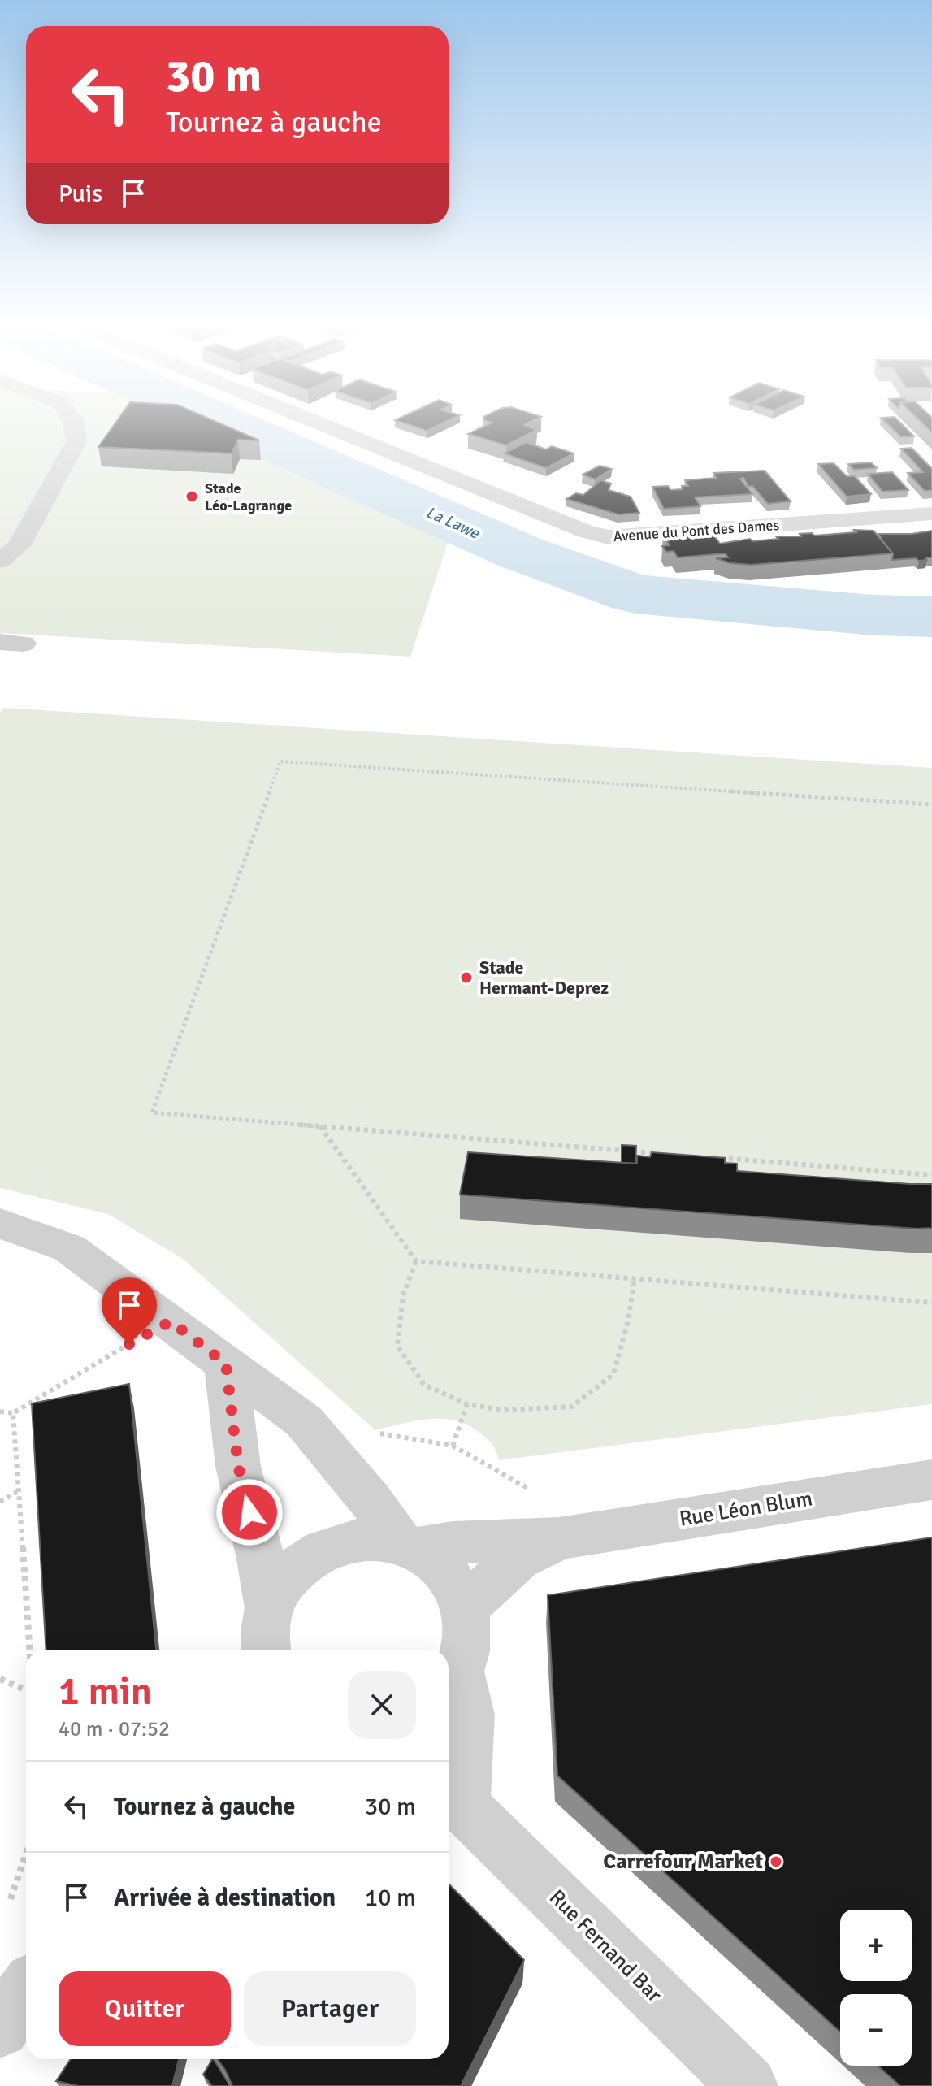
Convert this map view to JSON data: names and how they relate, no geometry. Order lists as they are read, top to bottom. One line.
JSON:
{"streets":{"street":["Avenue du Pont des Dames","Rue Léon Blum","Rue Fernand Bar"]},"water":["La Lawe"],"places":["Stade Léo-Lagrange","Stade Hermant-Deprez","Carrefour Market"],"page":{"turn":["30 m","Tournez à gauche"],"then":"Puis","heading":["1 min","40 m · 07:52"],"list":[{"name":"Tournez à gauche","value":"30 m"},{"name":"Arrivée à destination","value":"10 m"}],"map_buttons":["+","−"],"buttons":["Quitter","Partager"]}}
